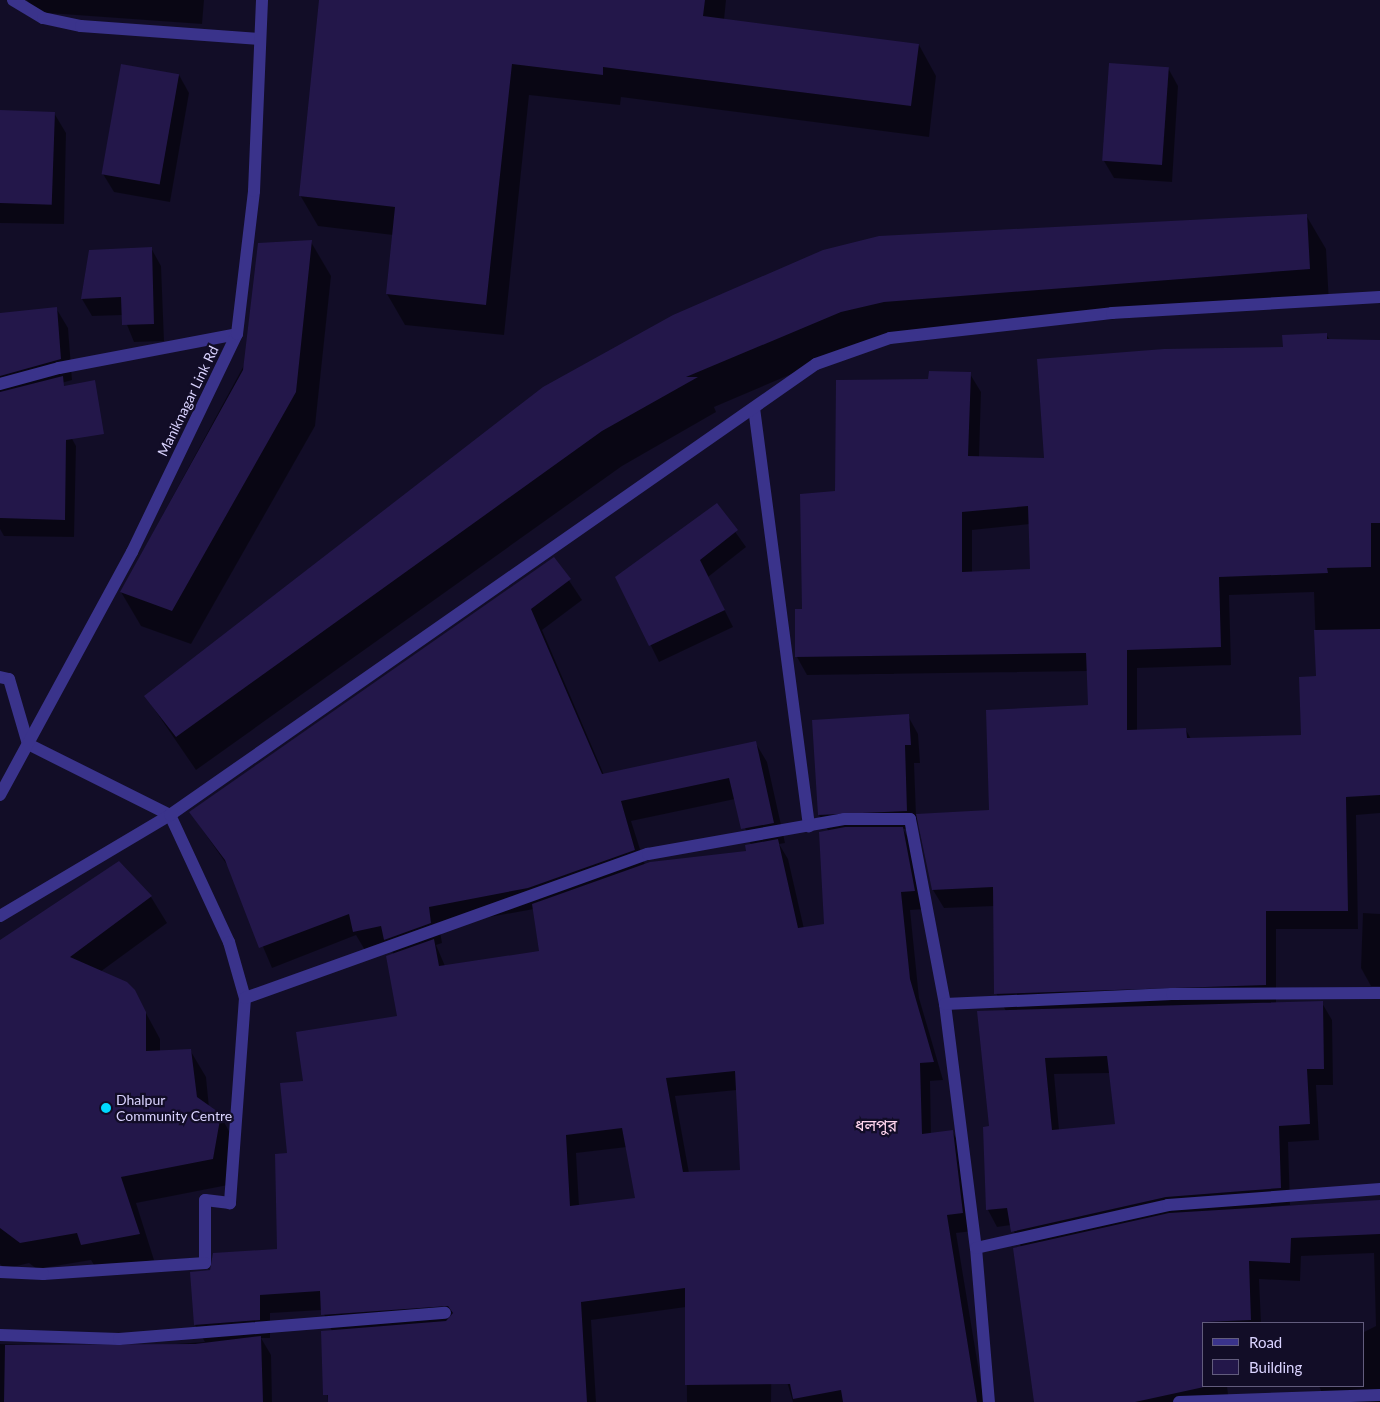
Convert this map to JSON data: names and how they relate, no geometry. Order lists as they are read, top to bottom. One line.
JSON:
{"streets":{"street":["Maniknagar Link Rd"]},"districts":["ধলপুর"],"places":["Dhalpur Community Centre"],"legend":["Road","Building"]}
